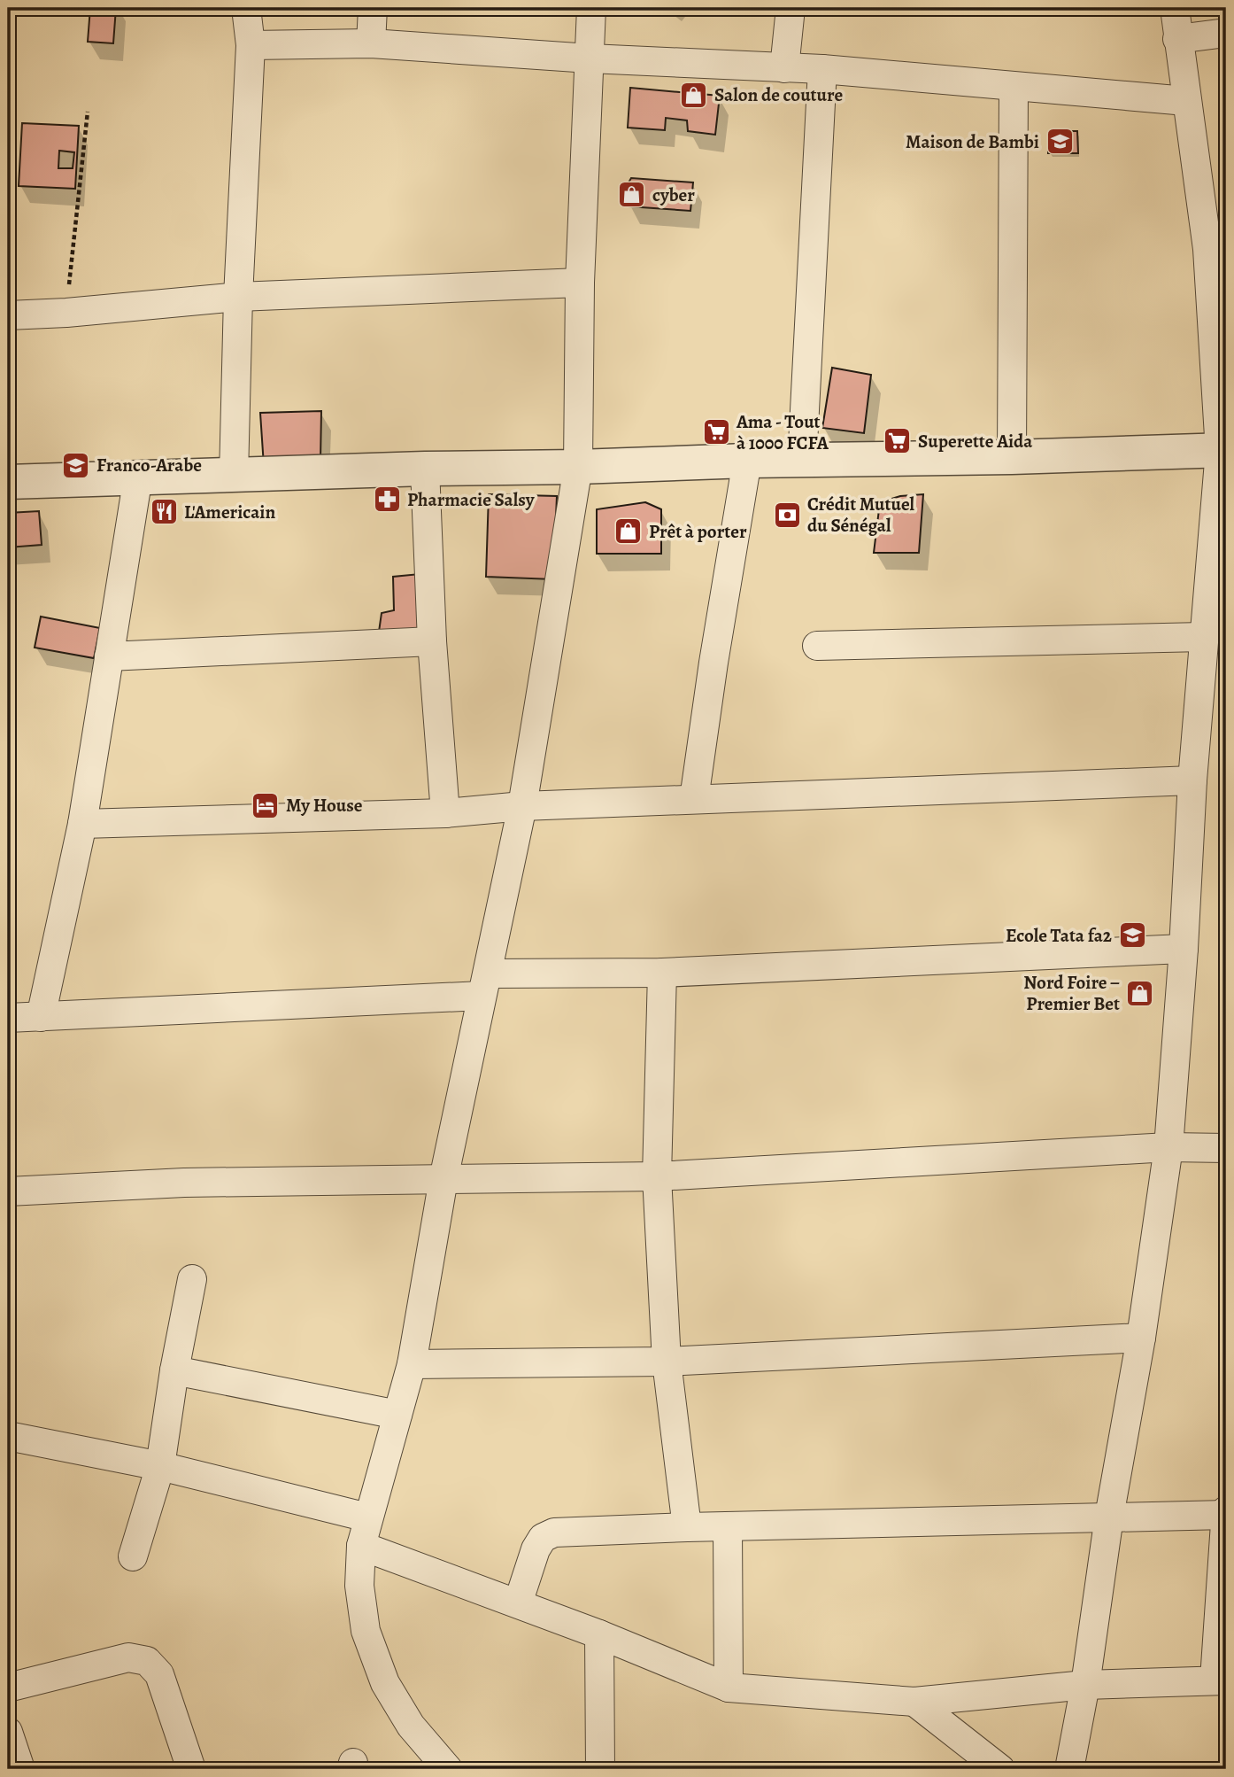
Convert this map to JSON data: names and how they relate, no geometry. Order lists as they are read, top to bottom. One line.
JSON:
{"places":{"shop":["Salon de couture","cyber","Prêt à porter","Nord Foire – Premier Bet"],"school or university":["Maison de Bambi","Franco-Arabe","Ecole Tata fa2"],"supermarket":["Ama - Tout à 1000 FCFA","Superette Aida"],"pharmacy":["Pharmacie Salsy"],"restaurant":["L'Americain"],"bank":["Crédit Mutuel du Sénégal"],"hotel":["My House"]}}
